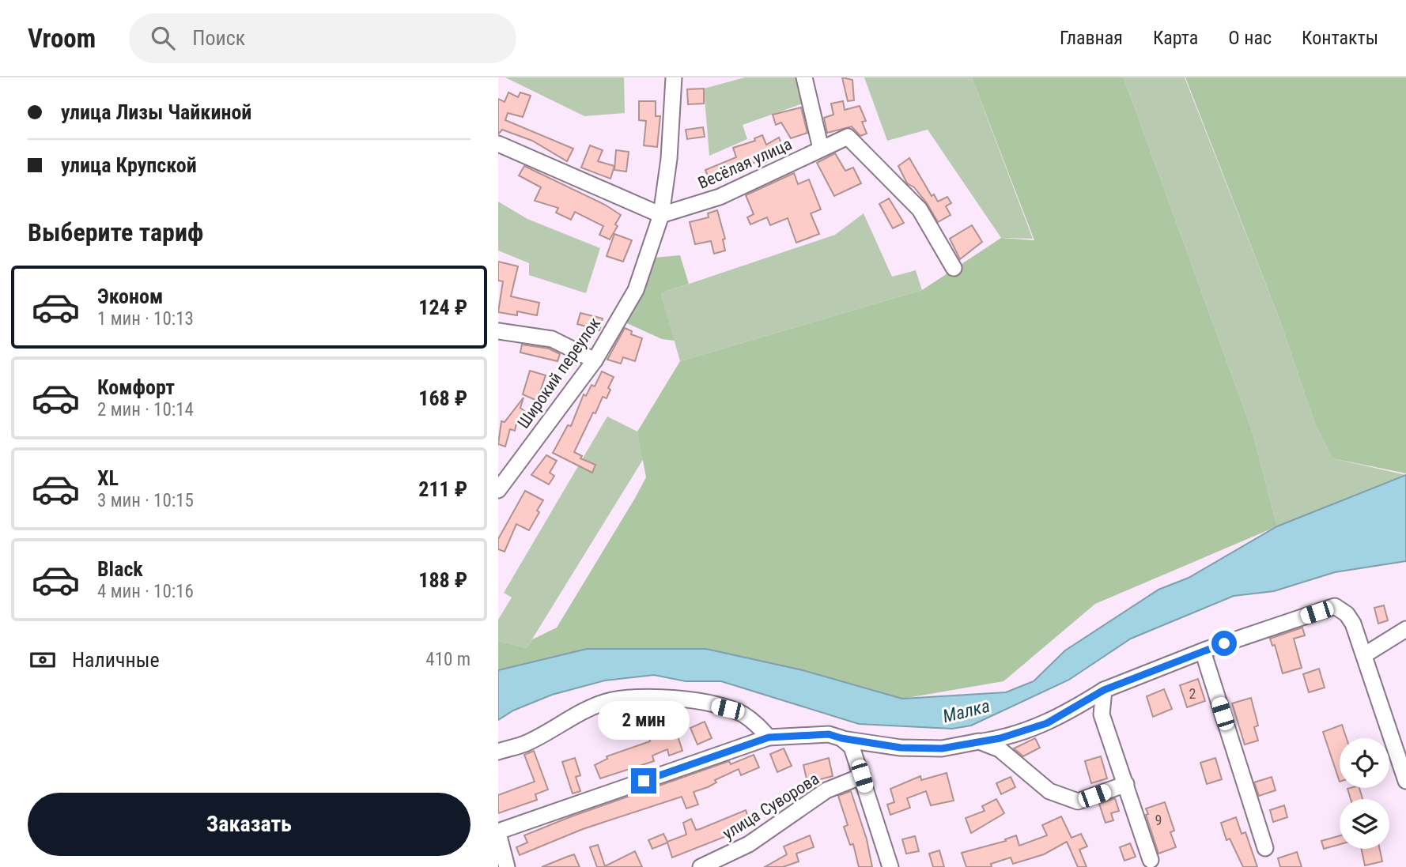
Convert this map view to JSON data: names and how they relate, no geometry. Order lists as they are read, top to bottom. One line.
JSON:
{"streets":{"street":["Весёлая улица","Широкий переулок","улица Суворова"]},"crossings":[["Весёлая улица","Широкий переулок"]],"water":["Малка"],"house_numbers":["2","9"],"page":{"header":"Vroom","search":"Поиск","nav":["Главная","Карта","О нас","Контакты"],"banner":["улица Лизы Чайкиной","улица Крупской"],"heading":"Выберите тариф","list":[{"name":"Эконом","note":"1 мин · 10:13","value":"124 ₽"},{"name":"Комфорт","note":"2 мин · 10:14","value":"168 ₽"},{"name":"XL","note":"3 мин · 10:15","value":"211 ₽"},{"name":"Black","note":"4 мин · 10:16","value":"188 ₽"}],"pay":["Наличные","410 m"],"bubble":"2 мин","buttons":"Заказать"}}
